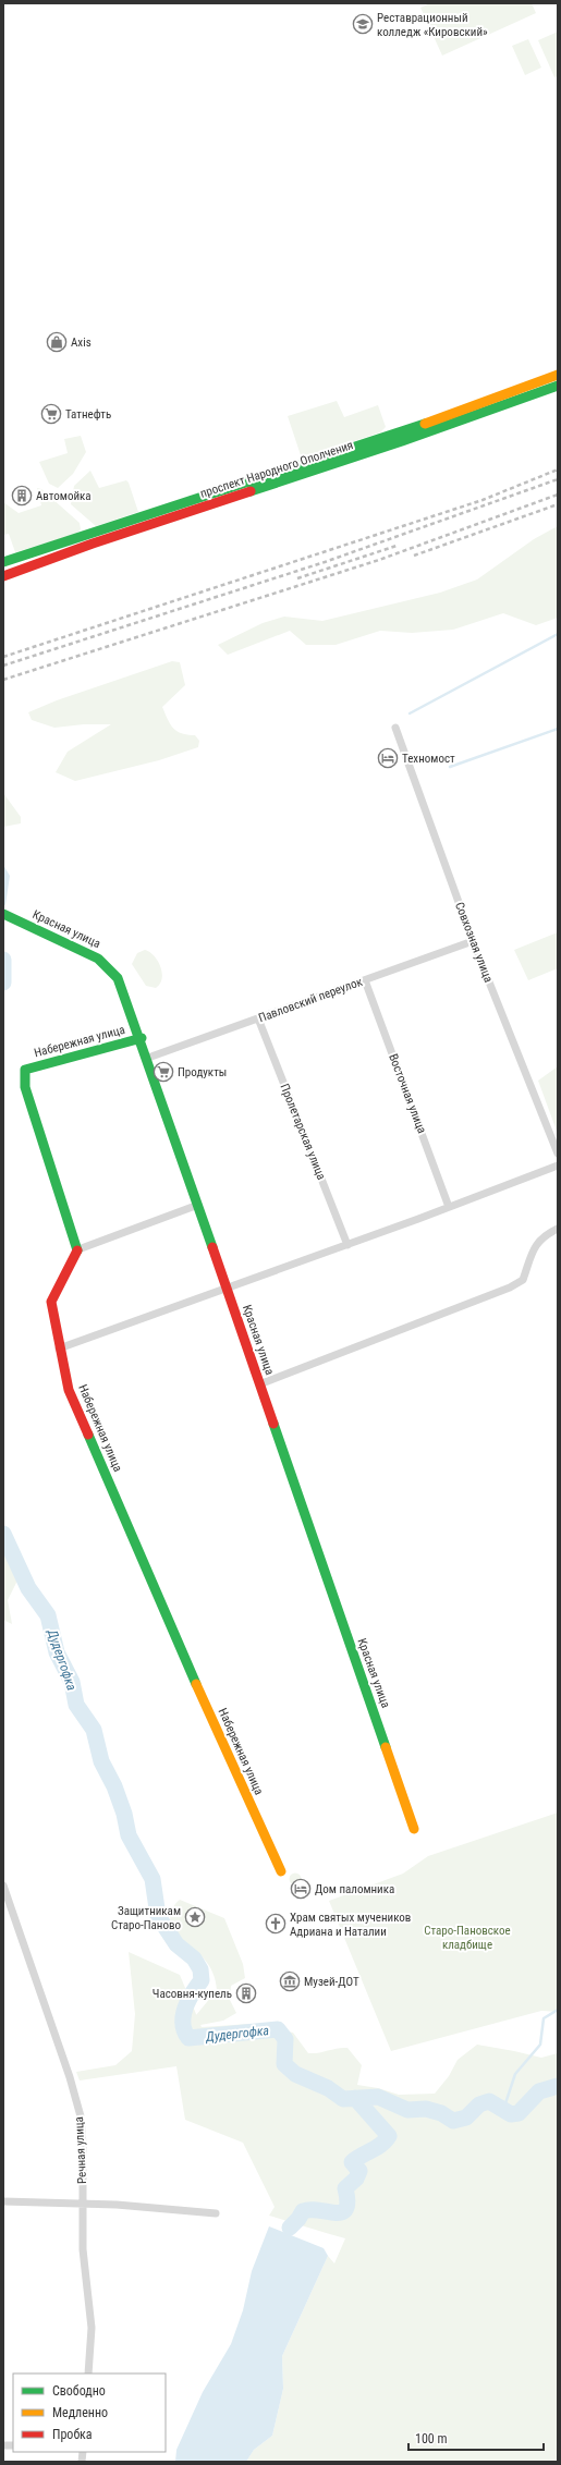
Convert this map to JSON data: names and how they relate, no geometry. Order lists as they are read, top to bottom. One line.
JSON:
{"streets":{"street":["проспект Народного Ополчения","Красная улица","Совхозная улица","Павловский переулок","Набережная улица","Восточная улица","Пролетарская улица","Речная улица"]},"crossings":[["Красная улица","Павловский переулок"],["Красная улица","Набережная улица"],["Совхозная улица","Павловский переулок"],["Павловский переулок","Восточная улица"],["Павловский переулок","Пролетарская улица"]],"water":["Дудергофка"],"parks":["Старо-Пановское кладбище"],"places":{"school or university":["Реставрационный колледж «Кировский»"],"shop":["Axis"],"supermarket":["Татнефть","Продукты"],"building":["Автомойка","Часовня-купель"],"hotel":["Техномост","Дом паломника"],"place":["Защитникам Старо-Паново"],"church":["Храм святых мучеников Адриана и Наталии"],"museum":["Музей-ДОТ"]},"legend":["Свободно","Медленно","Пробка"],"scale_bar":"100 m"}
